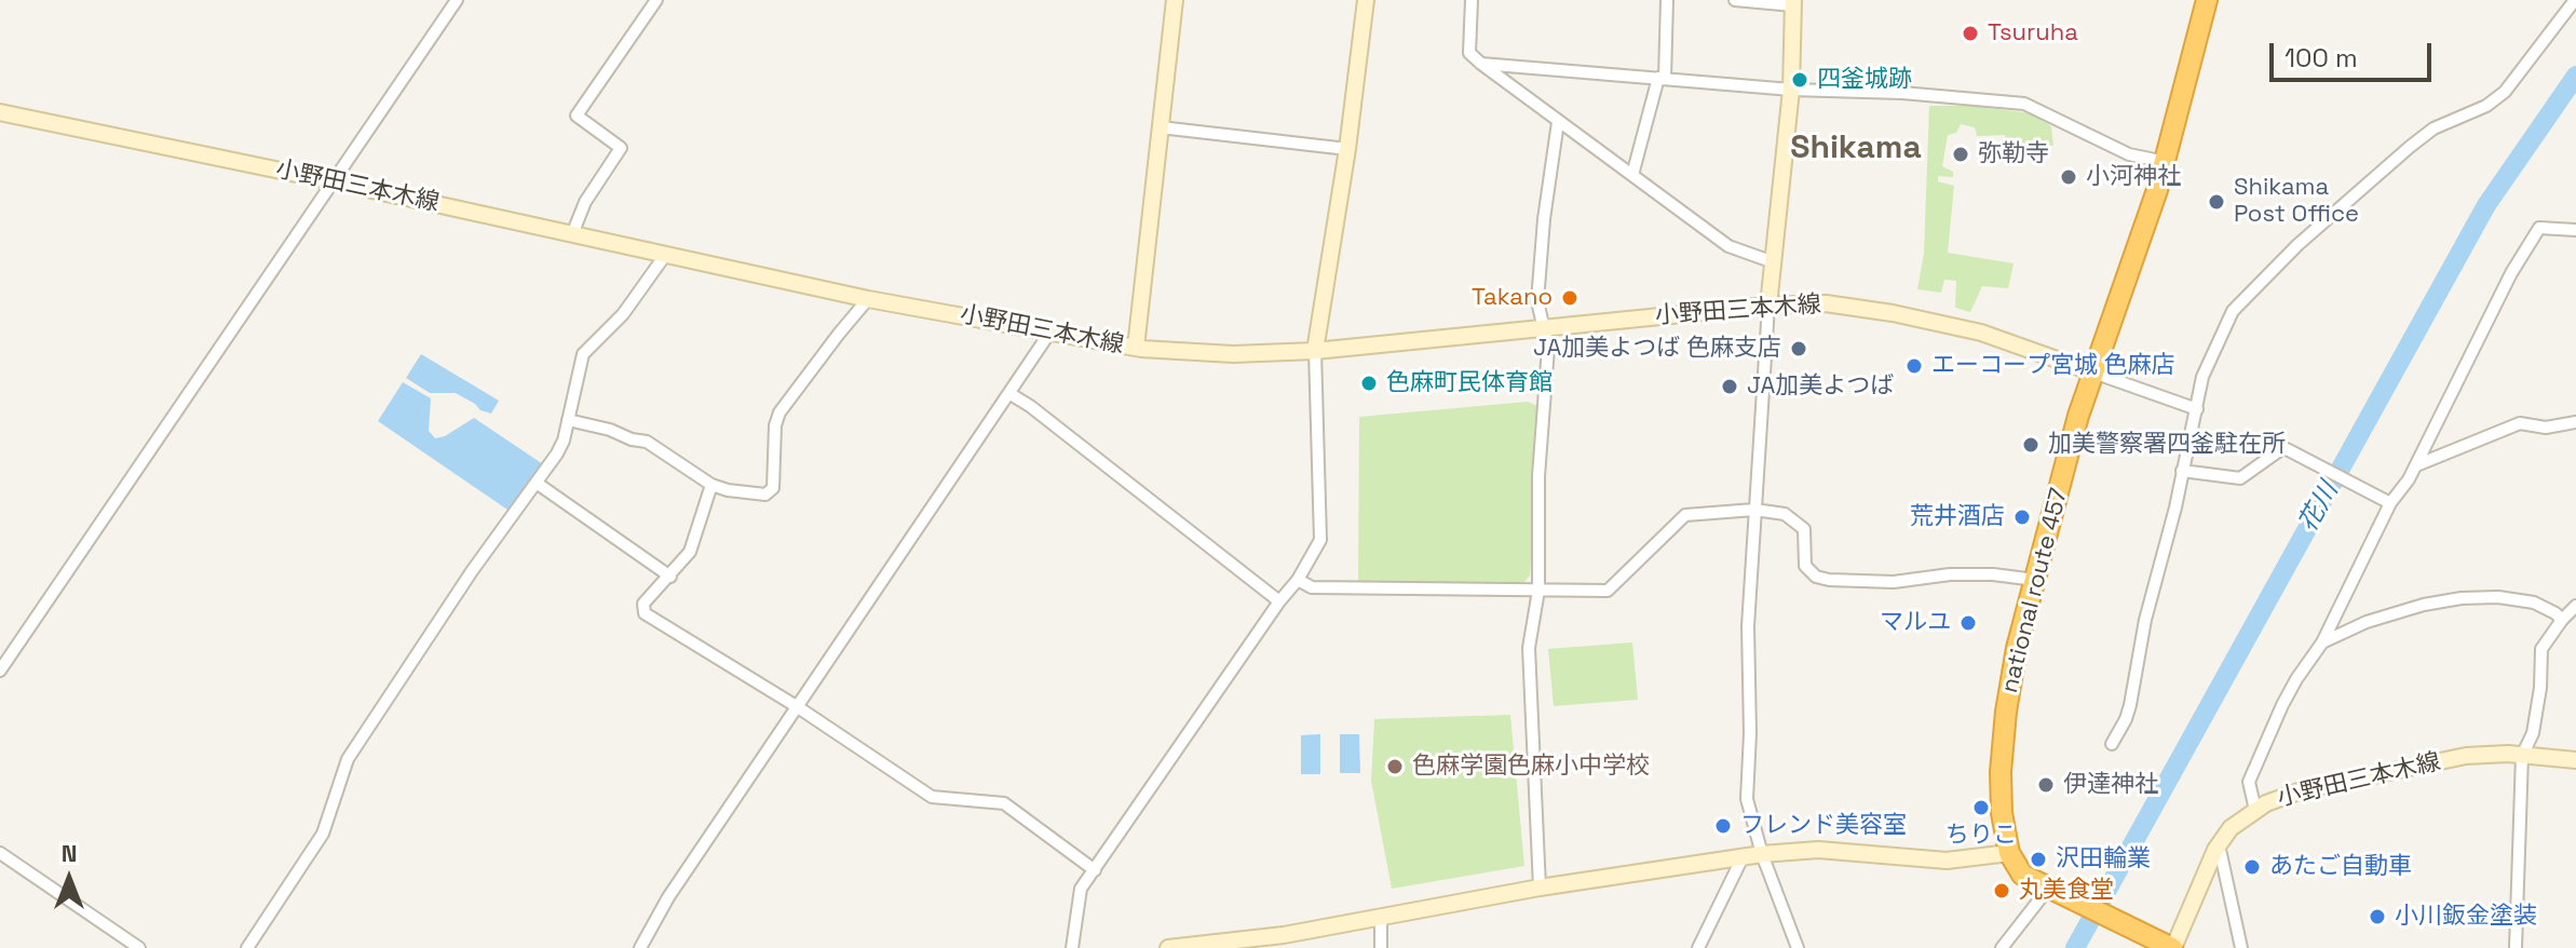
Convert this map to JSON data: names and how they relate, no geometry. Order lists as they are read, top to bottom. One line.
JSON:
{"streets":{"highway":["national route 457"],"main road":["小野田三本木線"]},"crossings":[["小野田三本木線","national route 457"]],"districts":["Shikama"],"water":["花川"],"places":["Tsuruha","四釜城跡","弥勒寺","小河神社","Shikama Post Office","Takano","JA加美よつば 色麻支店","エーコープ宮城 色麻店","色麻町民体育館","JA加美よつば","加美警察署四釜駐在所","荒井酒店","マルユ","色麻学園色麻小中学校","伊達神社","ちりこ","フレンド美容室","沢田輪業","あたご自動車","丸美食堂","小川鈑金塗装"],"scale_bar":"100 m","north":"top"}
